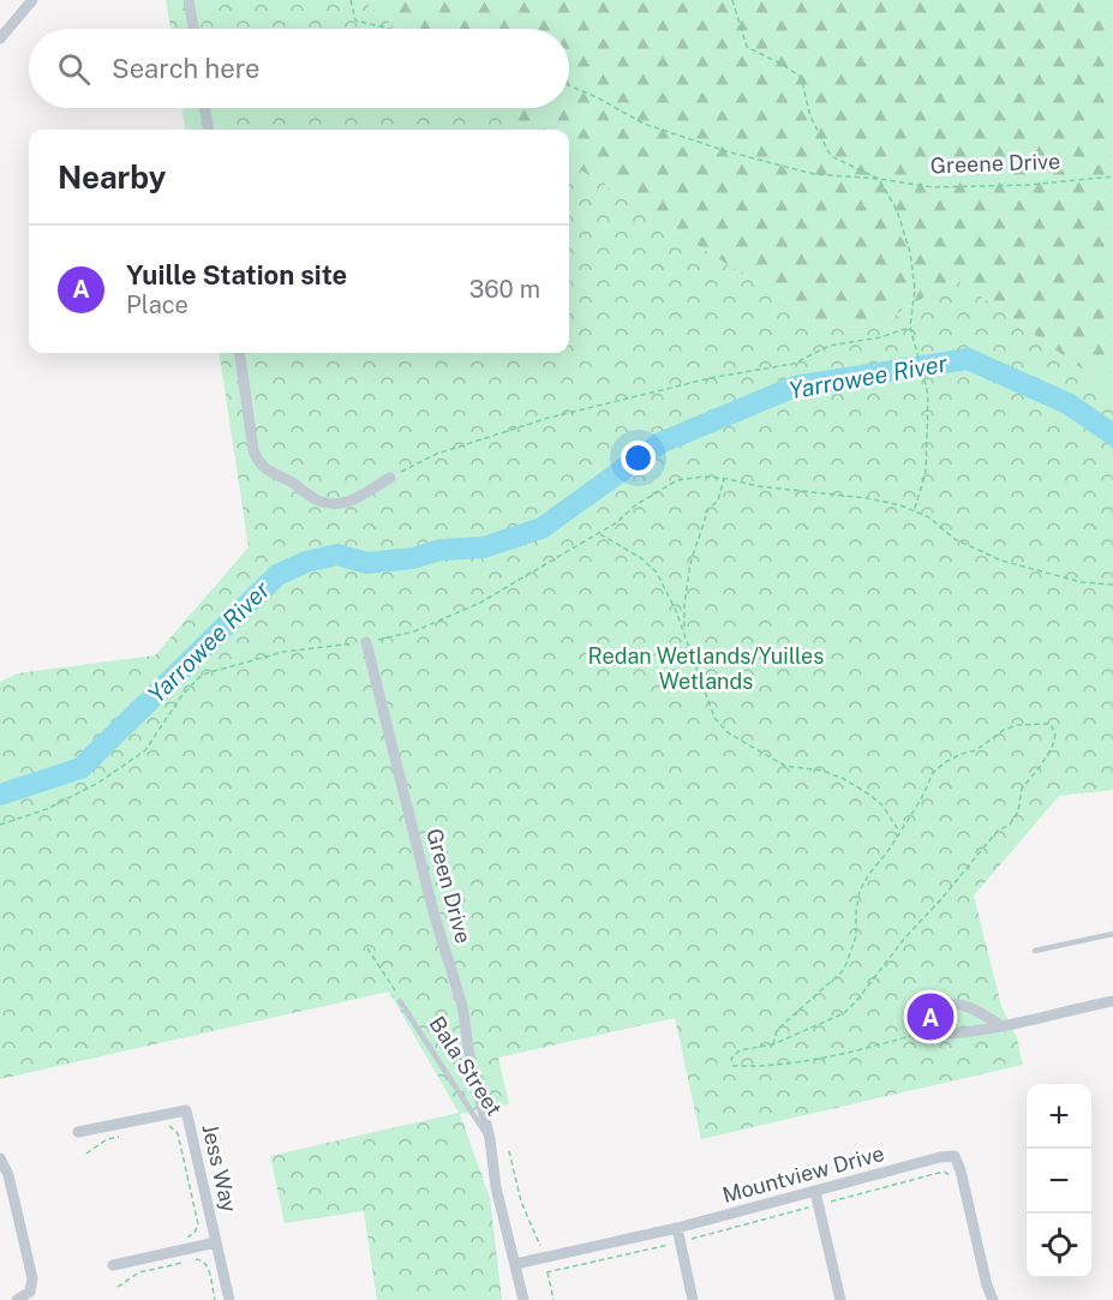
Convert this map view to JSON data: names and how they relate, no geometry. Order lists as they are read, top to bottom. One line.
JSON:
{"streets":{"street":["Green Drive","Bala Street","Jess Way","Mountview Drive"],"path":["Greene Drive"]},"crossings":[["Green Drive","Bala Street"],["Bala Street","Mountview Drive"]],"water":["Yarrowee River"],"parks":["Redan Wetlands/Yuilles Wetlands"],"page":{"search":"Search here","heading":"Nearby","list":[{"mark":"A","name":"Yuille Station site","note":"Place","value":"360 m"}],"pins":"A","map_buttons":["+","−"]}}
